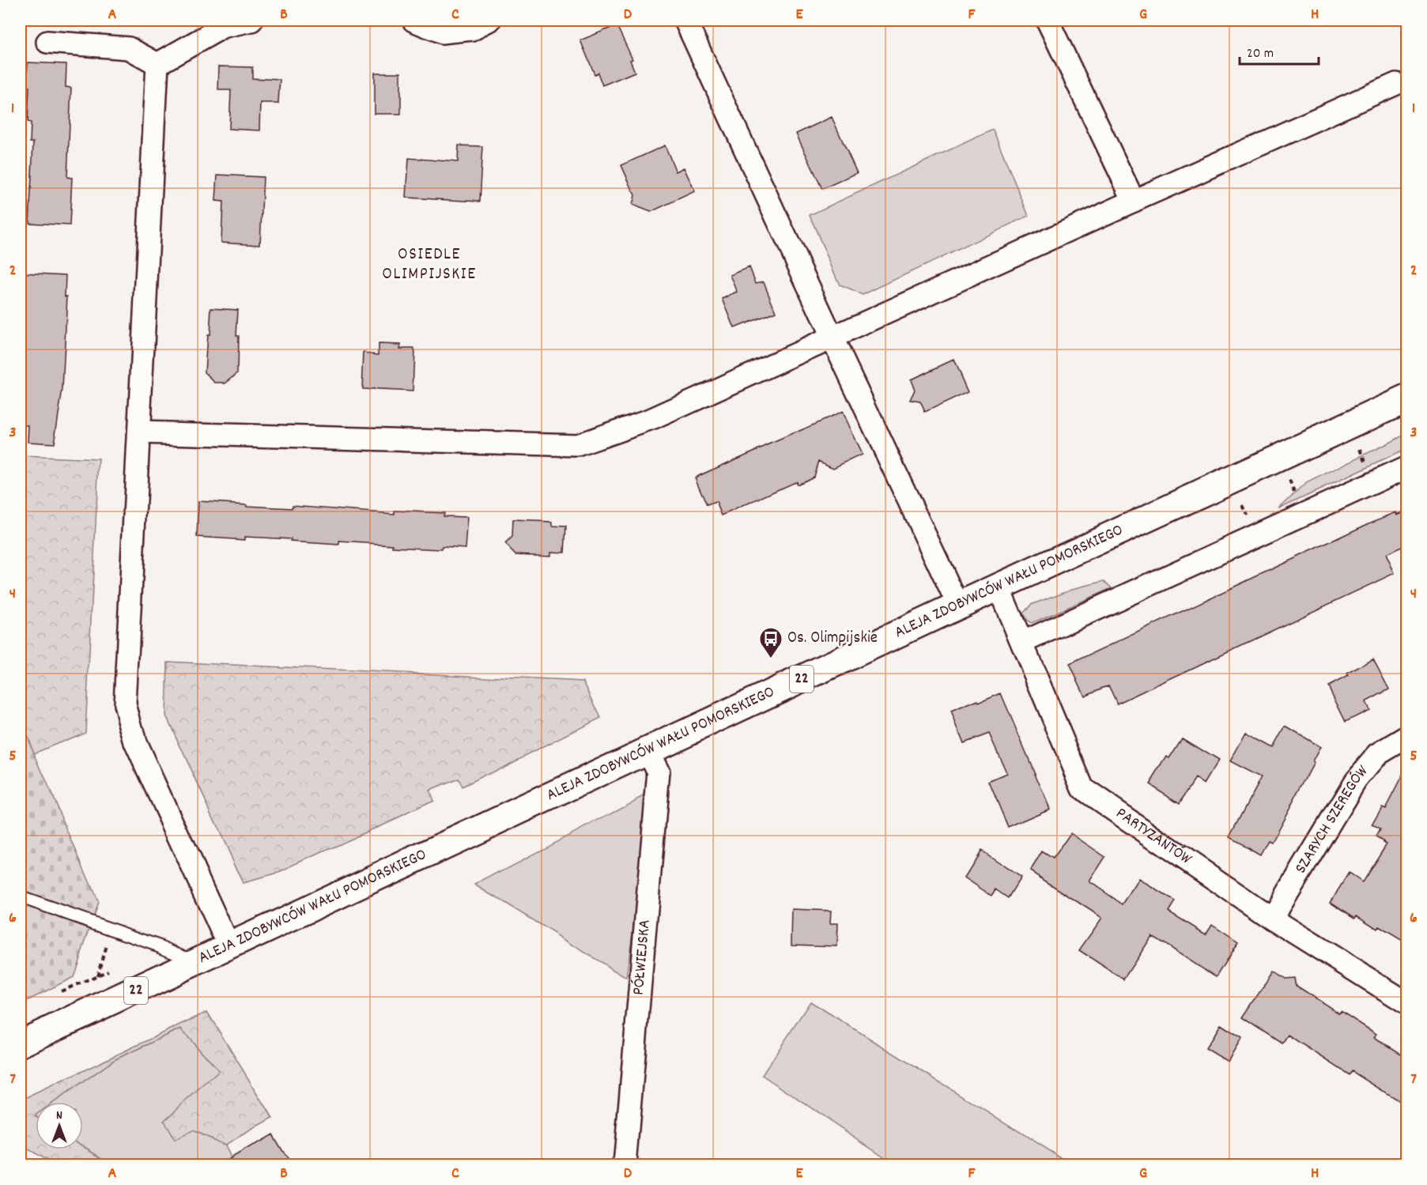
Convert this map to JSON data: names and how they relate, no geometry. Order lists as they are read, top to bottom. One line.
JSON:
{"streets":{"main road":["ALEJA ZDOBYWCÓW WAŁU POMORSKIEGO","22"],"street":["SZARYCH SZEREGÓW","PARTYZANTÓW","PÓŁWIEJSKA"]},"crossings":[["ALEJA ZDOBYWCÓW WAŁU POMORSKIEGO","PARTYZANTÓW"],["ALEJA ZDOBYWCÓW WAŁU POMORSKIEGO","PÓŁWIEJSKA"],["SZARYCH SZEREGÓW","PARTYZANTÓW"]],"districts":["OSIEDLE OLIMPIJSKIE"],"places":{"bus stop":["Os. Olimpijskie"]},"scale_bar":"20 m","north":"top","grid":{"columns":["A","B","C","D","E","F","G","H"],"rows":["1","2","3","4","5","6","7"]}}
